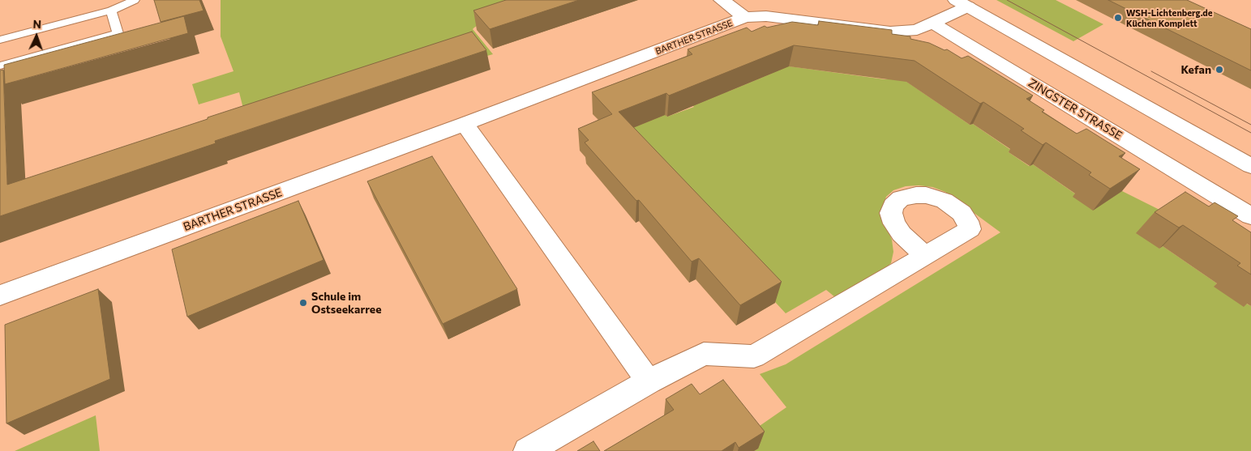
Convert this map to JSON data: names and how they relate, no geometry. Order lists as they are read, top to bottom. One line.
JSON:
{"streets":{"street":["BARTHER STRASSE","ZINGSTER STRASSE"]},"crossings":[["BARTHER STRASSE","ZINGSTER STRASSE"]],"places":["WSH-Lichtenberg.de Küchen Komplett","Kefan","Schule im Ostseekarree"],"north":"top"}
